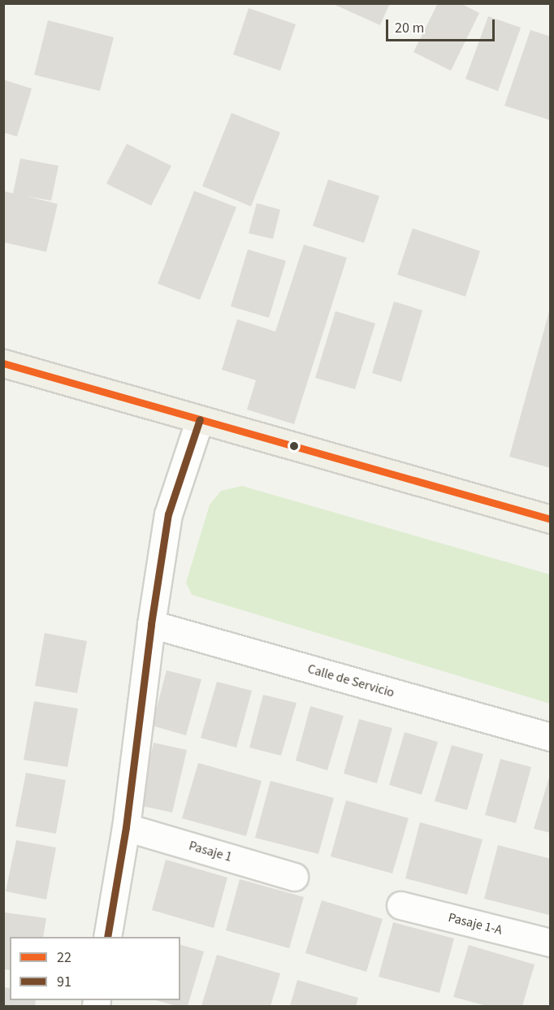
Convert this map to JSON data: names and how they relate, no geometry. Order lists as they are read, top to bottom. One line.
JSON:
{"streets":{"street":["Calle de Servicio","Pasaje 1","Pasaje 1-A"]},"lines":["transit line 22","transit line 91"],"legend":["22","91"],"scale_bar":"20 m"}
